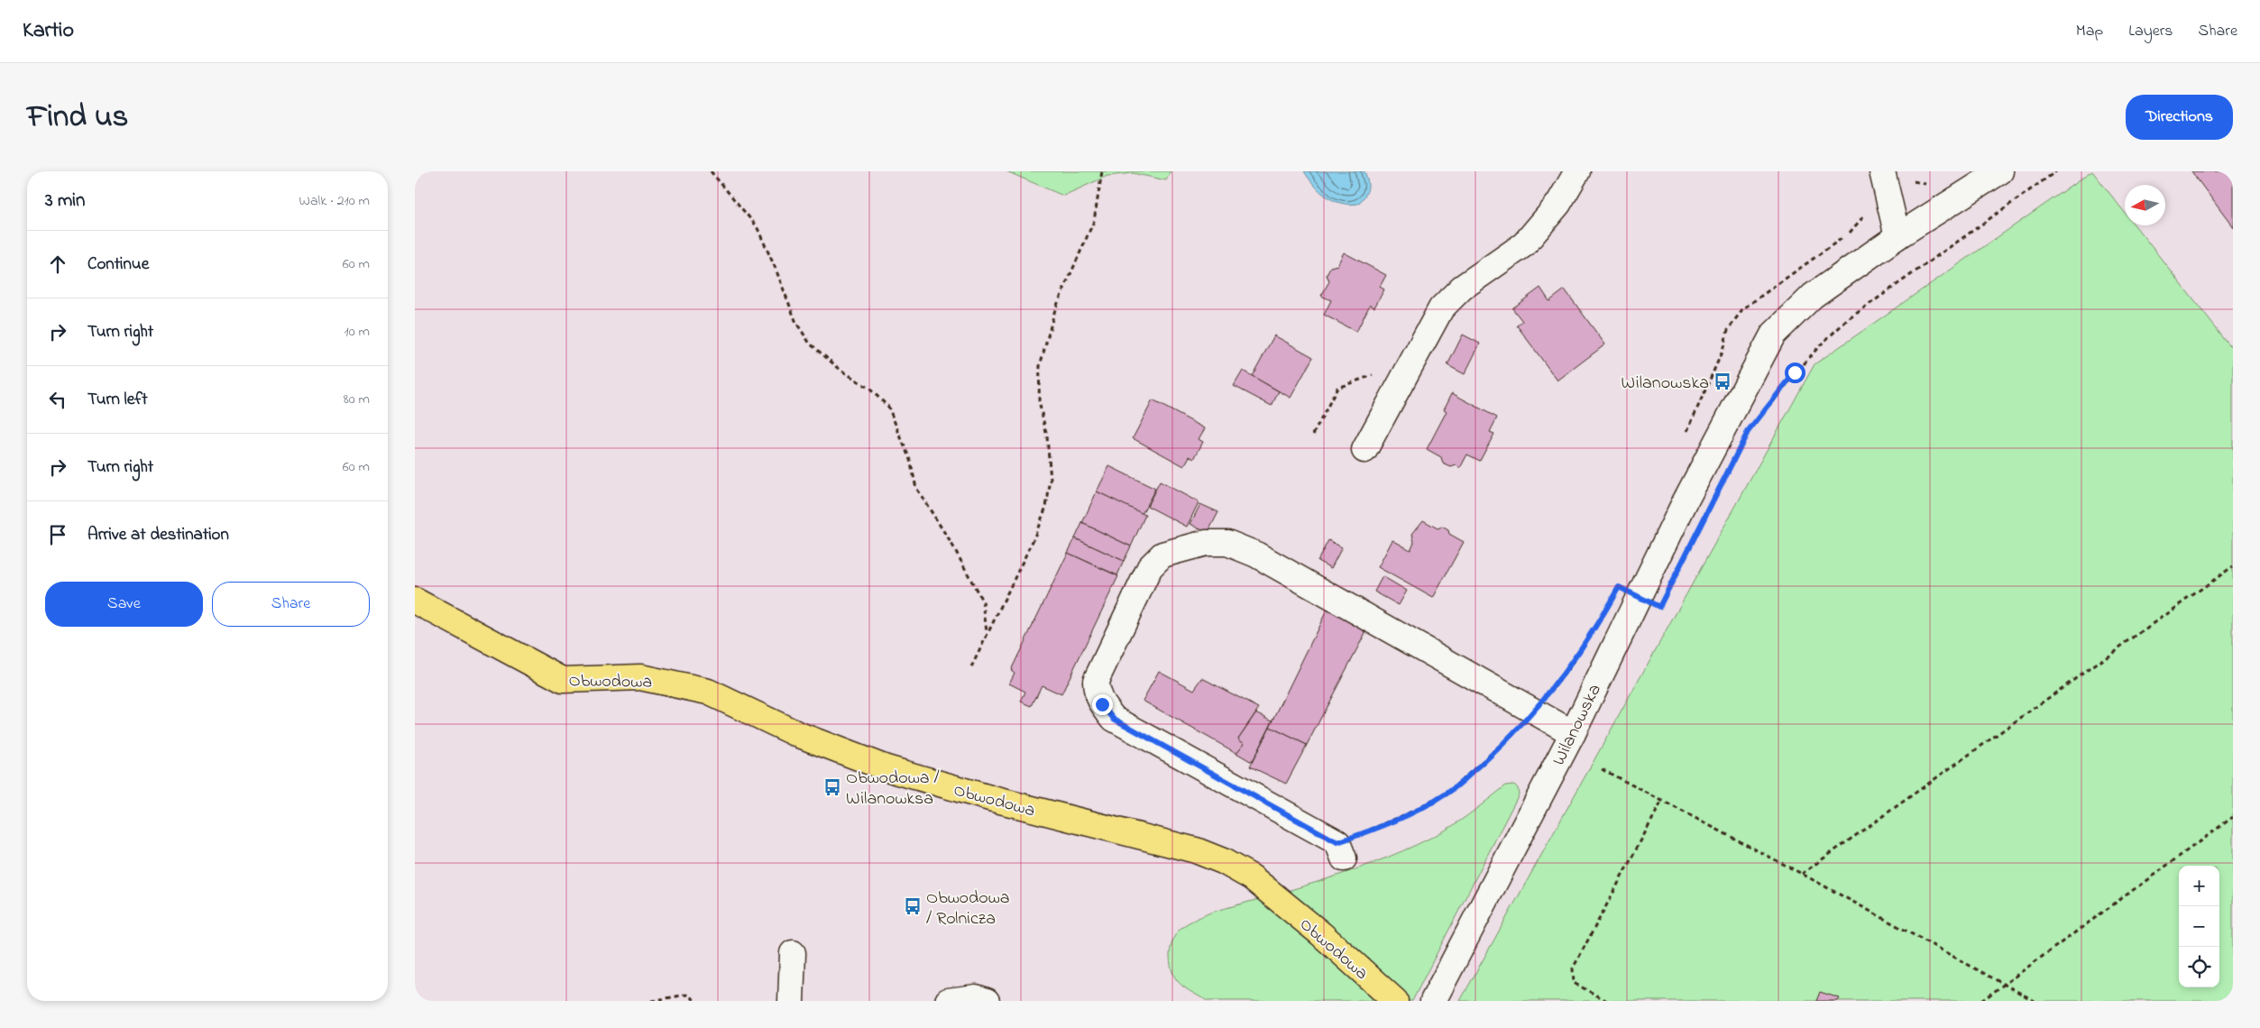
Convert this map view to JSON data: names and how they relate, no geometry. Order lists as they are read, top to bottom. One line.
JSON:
{"streets":{"main road":["Obwodowa"],"street":["Wilanowska"]},"places":{"bus stop":["Wilanowska","Obwodowa / Wilanowksa","Obwodowa / Rolnicza"]},"north":"left","page":{"header":"Kartio","nav":["Map","Layers","Share"],"title":"Find us","buttons":["Directions",["Save","Share"]],"heading":["3 min","Walk · 210 m"],"list":[["Continue","60 m"],["Turn right","10 m"],["Turn left","80 m"],["Turn right","60 m"],"Arrive at destination"],"map_buttons":["+","−"]}}
